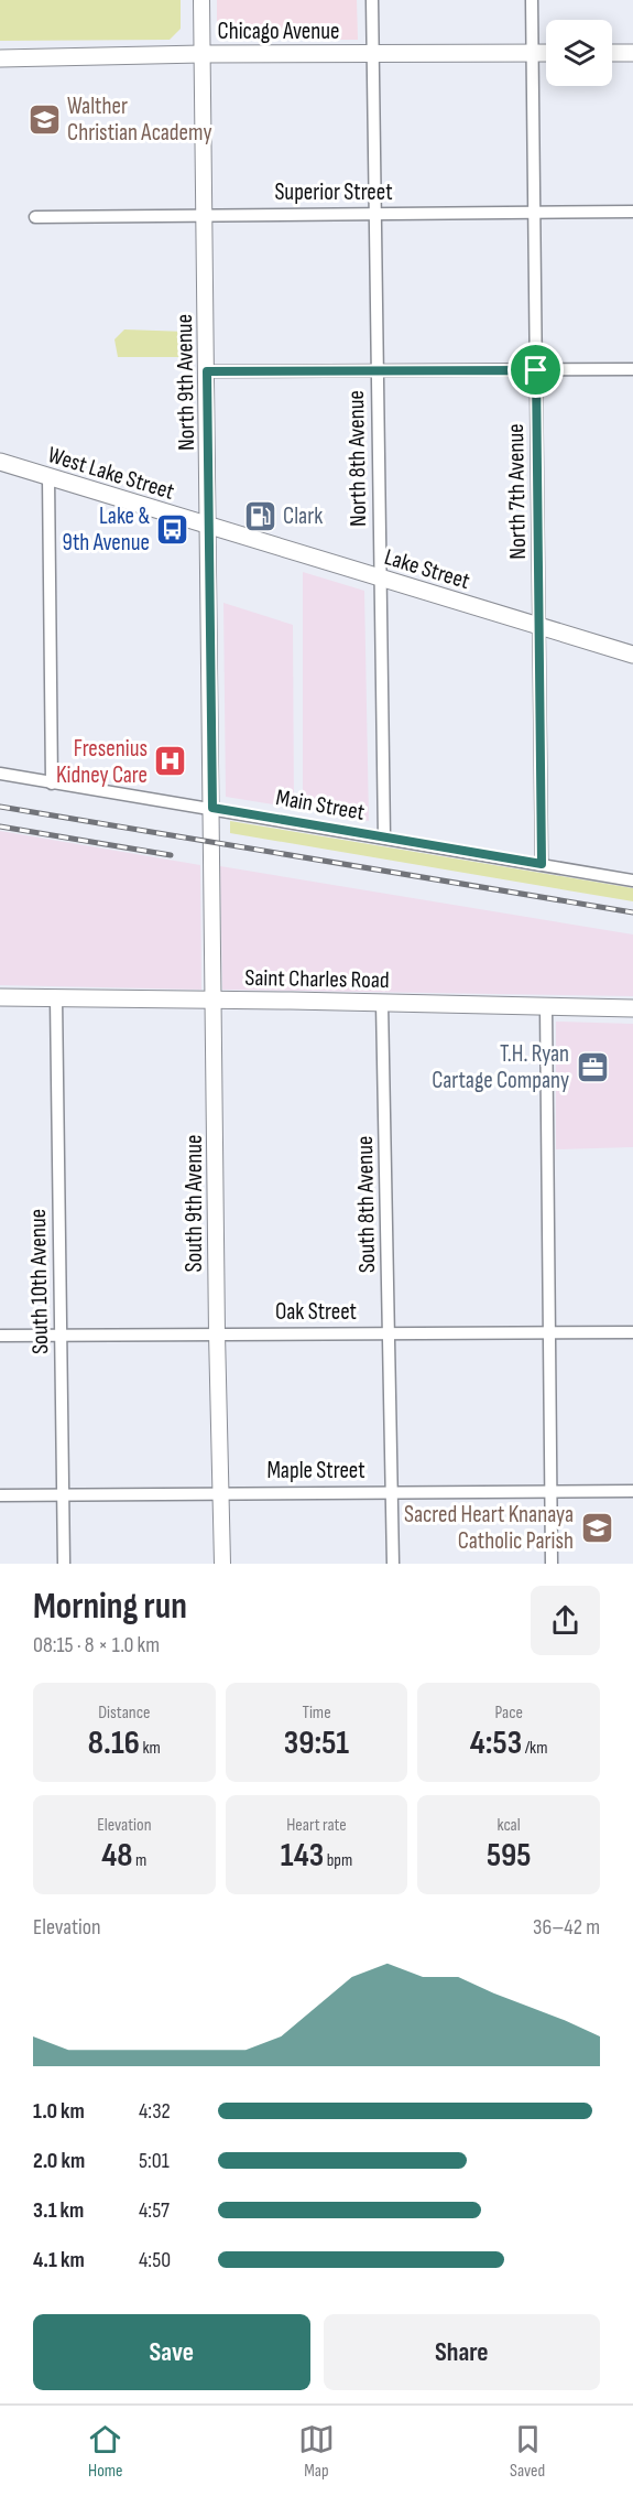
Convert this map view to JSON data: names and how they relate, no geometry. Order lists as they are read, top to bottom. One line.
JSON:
{"streets":{"main road":["Chicago Avenue","West Lake Street","Lake Street","Saint Charles Road"],"street":["Superior Street","North 9th Avenue","North 8th Avenue","North 7th Avenue","Main Street","South 9th Avenue","South 8th Avenue","South 10th Avenue","Oak Street","Maple Street"]},"crossings":[["Chicago Avenue","North 9th Avenue"],["Chicago Avenue","North 8th Avenue"],["Chicago Avenue","North 7th Avenue"],["Superior Street","North 9th Avenue"],["Superior Street","North 8th Avenue"],["Superior Street","North 7th Avenue"],["North 9th Avenue","West Lake Street"],["North 9th Avenue","Lake Street"],["North 9th Avenue","Main Street"],["North 9th Avenue","South 9th Avenue"],["North 8th Avenue","Lake Street"],["North 8th Avenue","Main Street"],["West Lake Street","Lake Street"],["North 7th Avenue","Lake Street"],["North 7th Avenue","Main Street"],["Saint Charles Road","South 9th Avenue"],["Saint Charles Road","South 8th Avenue"],["Saint Charles Road","South 10th Avenue"],["South 9th Avenue","Oak Street"],["South 9th Avenue","Maple Street"],["South 8th Avenue","Oak Street"],["South 8th Avenue","Maple Street"],["South 10th Avenue","Oak Street"],["South 10th Avenue","Maple Street"]],"places":{"school or university":["Walther Christian Academy","Sacred Heart Knanaya Catholic Parish"],"fuel station":["Clark"],"bus stop":["Lake & 9th Avenue"],"hospital":["Fresenius Kidney Care"],"office":["T.H. Ryan Cartage Company"]},"page":{"heading":["Morning run","08:15 · 8 × 1.0 km"],"stats":[["Distance","8.16 km"],["Time","39:51"],["Pace","4:53 /km"],["Elevation","48 m"],["Heart rate","143 bpm"],["kcal","595"]],"chart":["Elevation","36–42 m"],"list":[{"name":"1.0 km","note":"4:32"},{"name":"2.0 km","note":"5:01"},{"name":"3.1 km","note":"4:57"},{"name":"4.1 km","note":"4:50"}],"buttons":["Save","Share"],"tabs":["Home","Map","Saved"]}}
